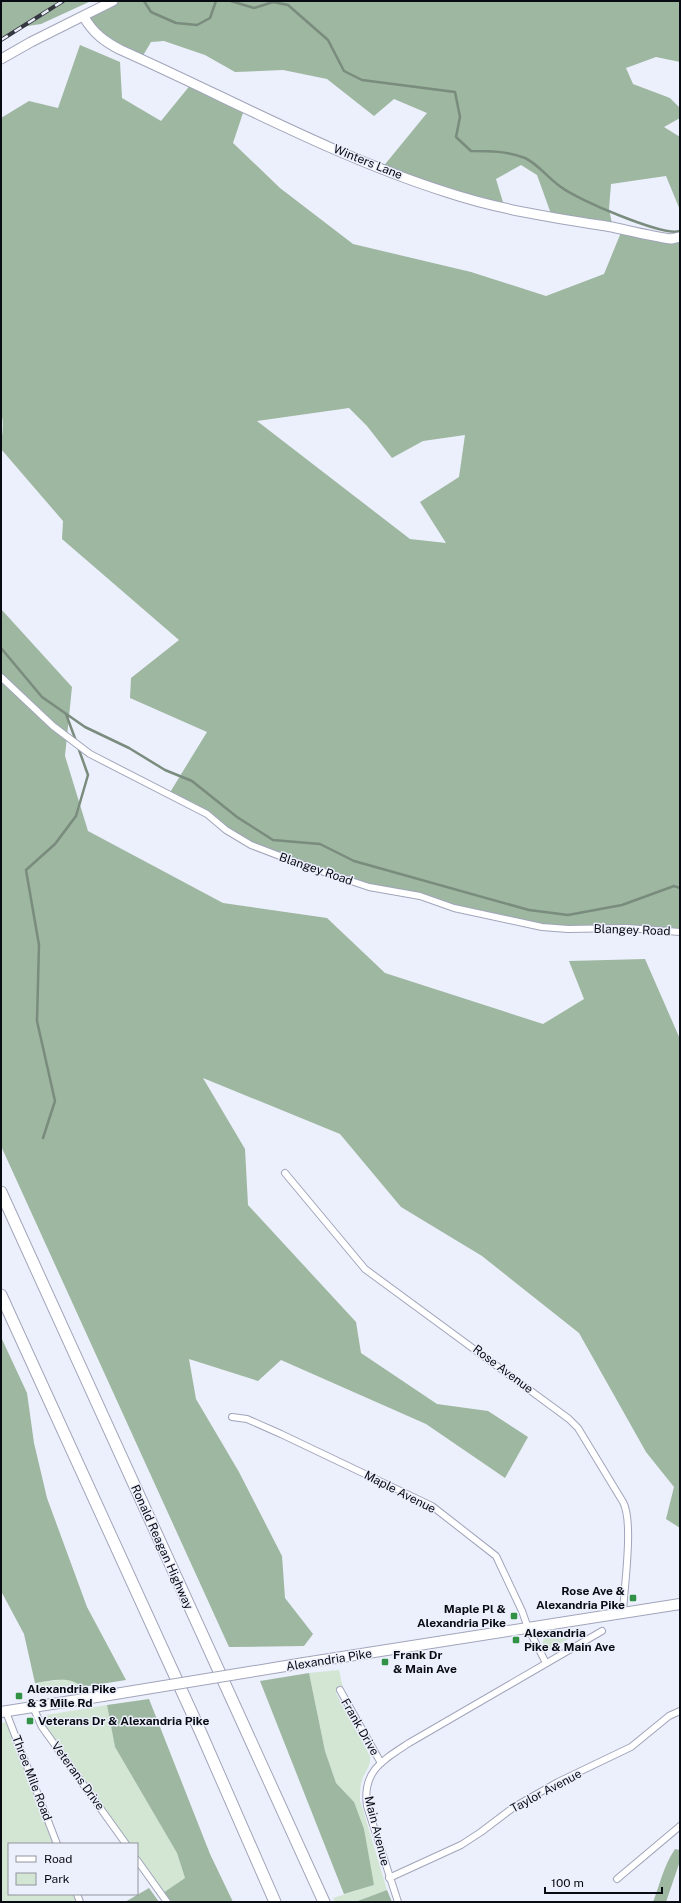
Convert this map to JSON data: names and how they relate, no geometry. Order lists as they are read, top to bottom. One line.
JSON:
{"streets":{"highway":["Ronald Reagan Highway"],"main road":["Alexandria Pike"],"street":["Winters Lane","Blangey Road","Rose Avenue","Maple Avenue","Frank Drive","Veterans Drive","Three Mile Road","Taylor Avenue","Main Avenue"]},"crossings":[["Rose Avenue","Alexandria Pike"],["Maple Avenue","Alexandria Pike"],["Alexandria Pike","Veterans Drive"],["Alexandria Pike","Three Mile Road"],["Frank Drive","Main Avenue"],["Taylor Avenue","Main Avenue"]],"places":{"transit":["Rose Ave & Alexandria Pike","Maple Pl & Alexandria Pike","Alexandria Pike & Main Ave","Frank Dr & Main Ave","Alexandria Pike & 3 Mile Rd","Veterans Dr & Alexandria Pike"]},"legend":["Road","Park"],"scale_bar":"100 m"}
